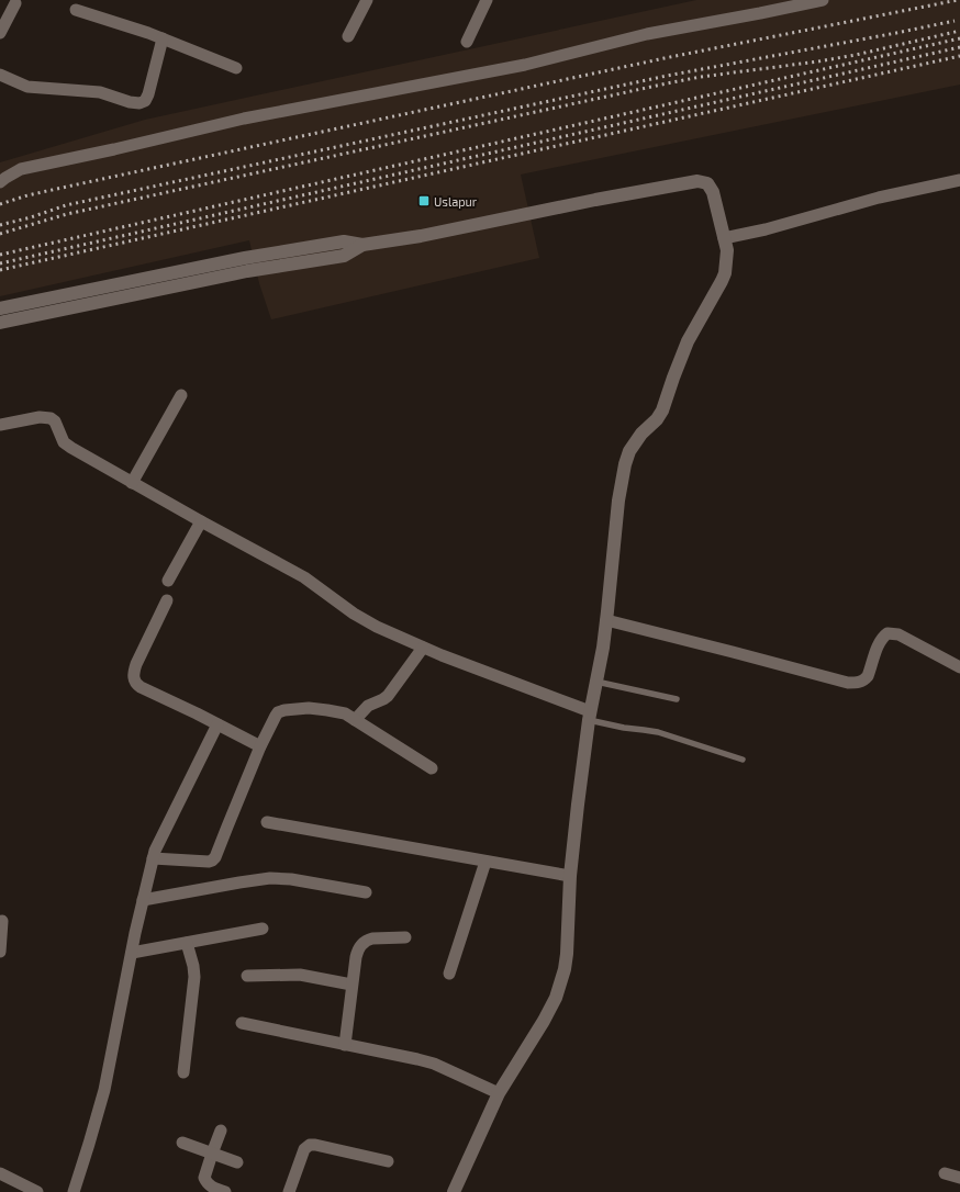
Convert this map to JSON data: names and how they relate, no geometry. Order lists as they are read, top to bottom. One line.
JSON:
{"places":{"transit":["Uslapur"]}}
